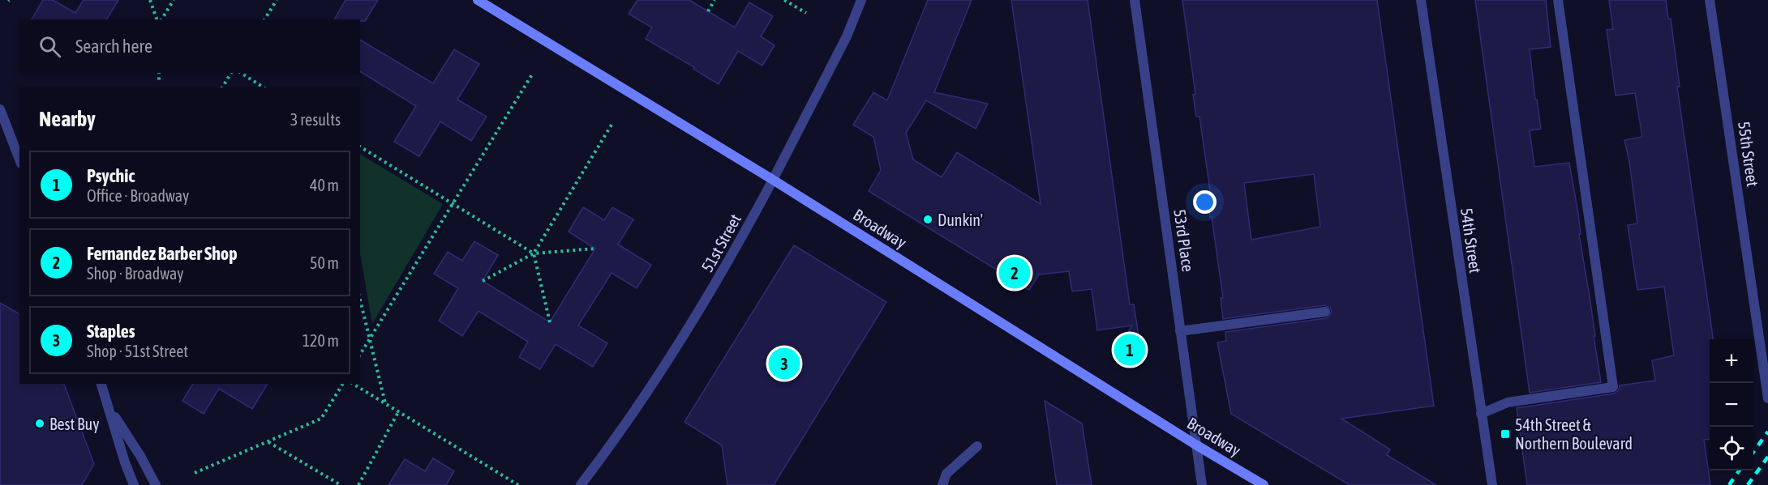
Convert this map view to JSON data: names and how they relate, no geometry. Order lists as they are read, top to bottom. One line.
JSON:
{"streets":{"main road":["Broadway"],"street":["55th Street","53rd Place","54th Street","51st Street"]},"crossings":[["Broadway","53rd Place"],["Broadway","51st Street"]],"places":{"other":["Dunkin'","Best Buy"],"transit":["54th Street & Northern Boulevard"]},"page":{"search":"Search here","heading":["Nearby","3 results"],"list":[{"mark":"1","name":"Psychic","note":"Office · Broadway","value":"40 m"},{"mark":"2","name":"Fernandez Barber Shop","note":"Shop · Broadway","value":"50 m"},{"mark":"3","name":"Staples","note":"Shop · 51st Street","value":"120 m"}],"pins":["2","1","3"],"map_buttons":["+","−"]}}
